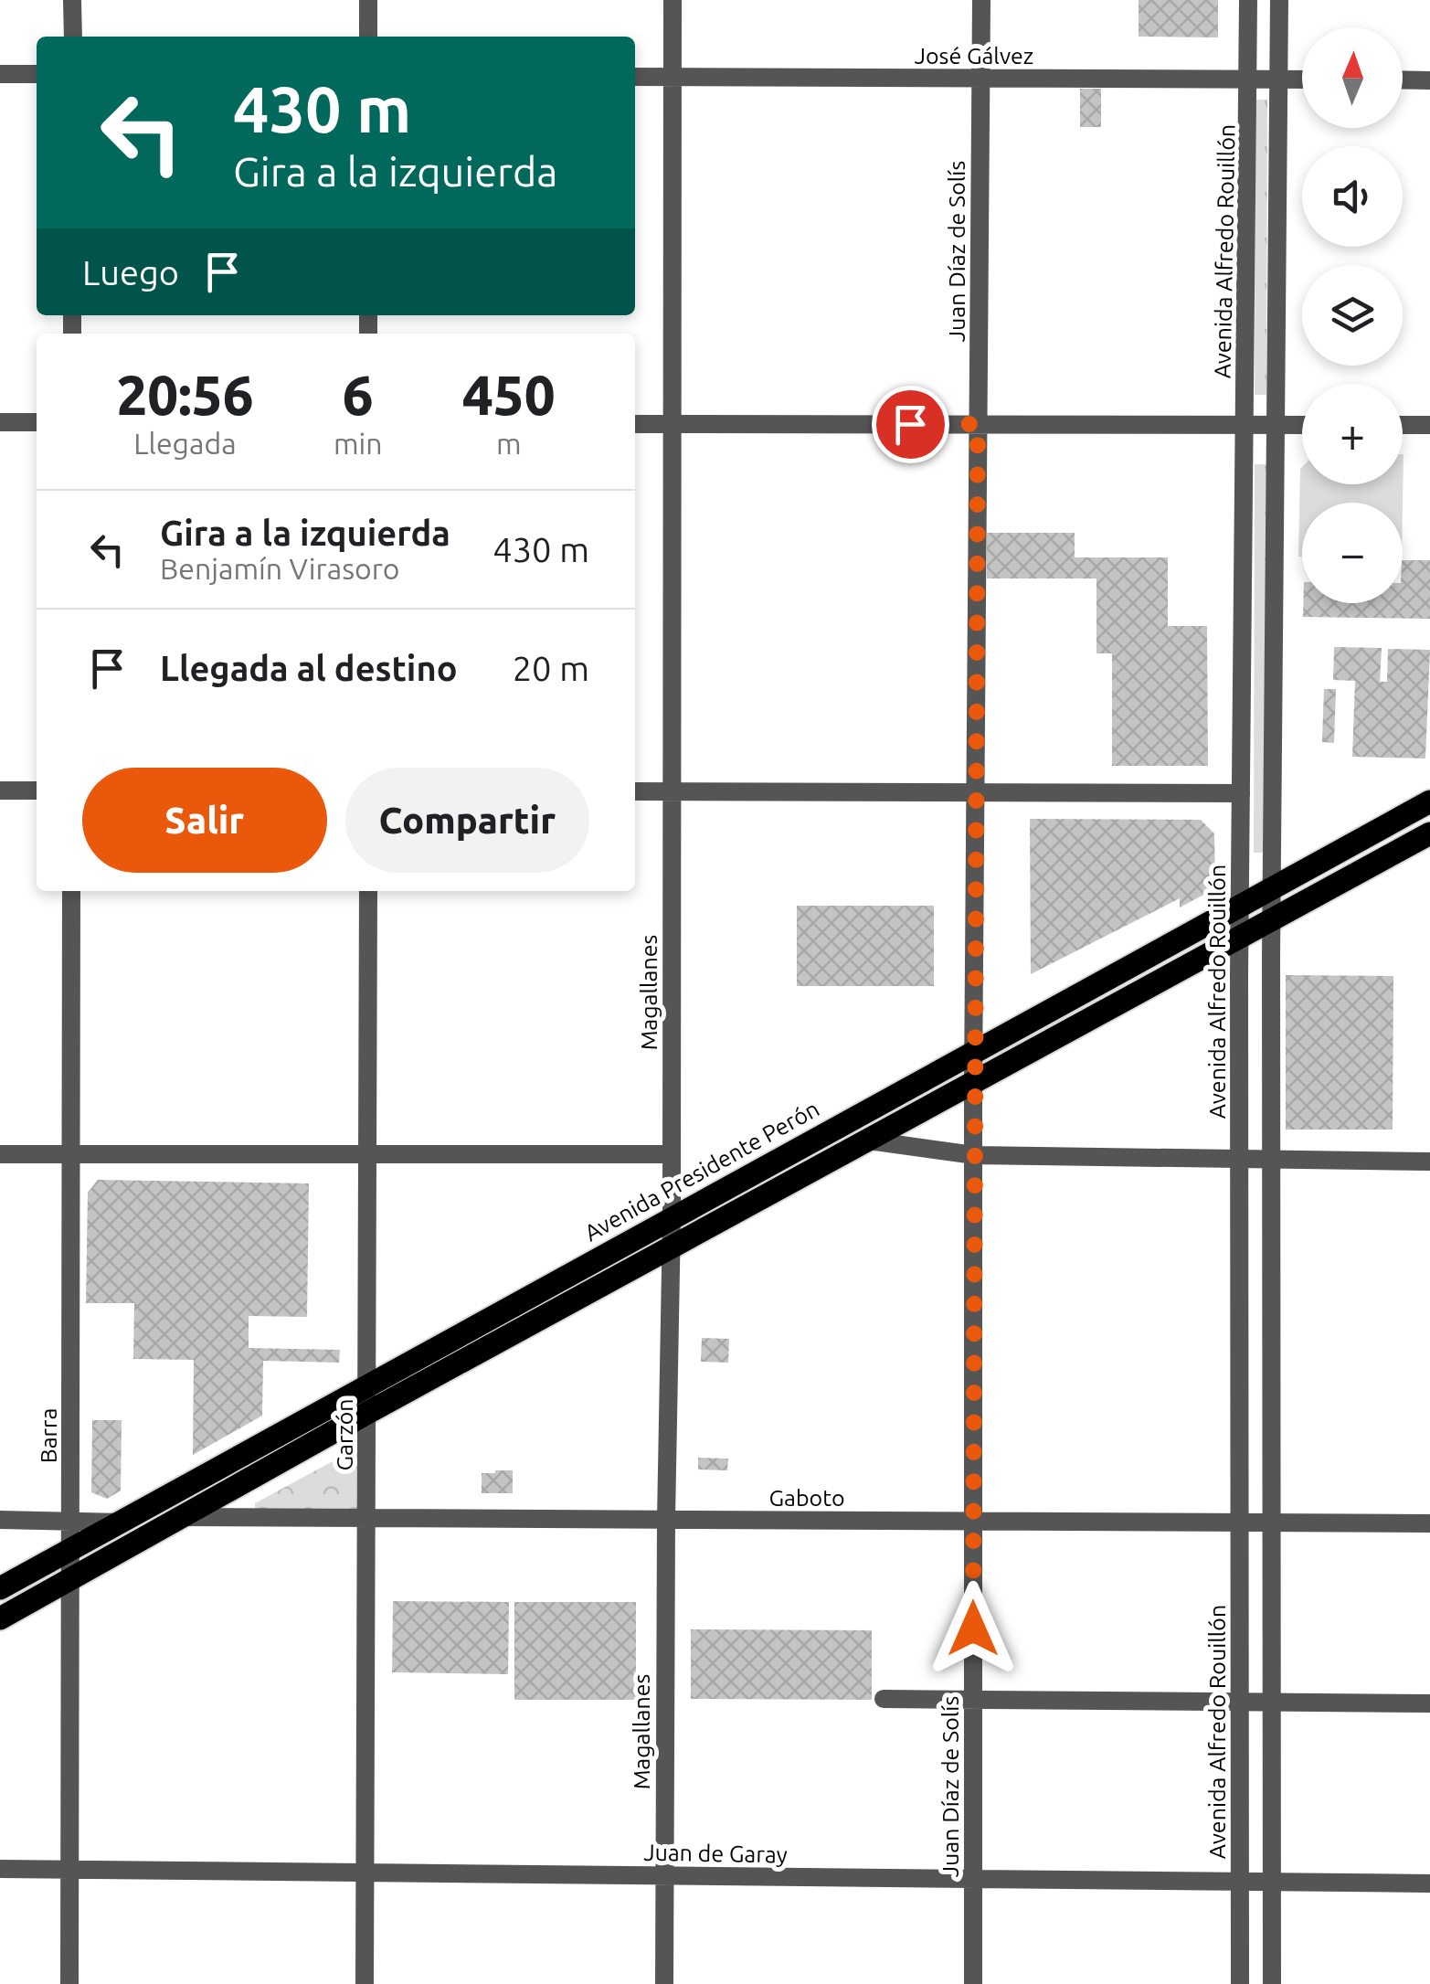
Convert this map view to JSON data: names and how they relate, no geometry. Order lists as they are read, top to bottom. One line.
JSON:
{"streets":{"main road":["Avenida Presidente Perón"],"street":["José Gálvez","Juan Díaz de Solís","Avenida Alfredo Rouillón","Magallanes","Garzón","Barra","Gaboto","Juan de Garay"]},"crossings":[["José Gálvez","Juan Díaz de Solís"],["José Gálvez","Avenida Alfredo Rouillón"],["José Gálvez","Magallanes"],["Juan Díaz de Solís","Avenida Presidente Perón"],["Juan Díaz de Solís","Gaboto"],["Juan Díaz de Solís","Juan de Garay"],["Avenida Alfredo Rouillón","Avenida Presidente Perón"],["Avenida Alfredo Rouillón","Gaboto"],["Avenida Alfredo Rouillón","Juan de Garay"],["Magallanes","Avenida Presidente Perón"],["Magallanes","Gaboto"],["Magallanes","Juan de Garay"],["Avenida Presidente Perón","Garzón"],["Avenida Presidente Perón","Barra"],["Garzón","Gaboto"],["Garzón","Juan de Garay"],["Barra","Juan de Garay"]],"north":"top","page":{"map_buttons":["+","−"],"turn":["430 m","Gira a la izquierda"],"then":"Luego","eta":["20:56","Llegada","6","min","450","m"],"list":[{"name":"Gira a la izquierda","note":"Benjamín Virasoro","value":"430 m"},{"name":"Llegada al destino","value":"20 m"}],"buttons":["Salir","Compartir"]}}
